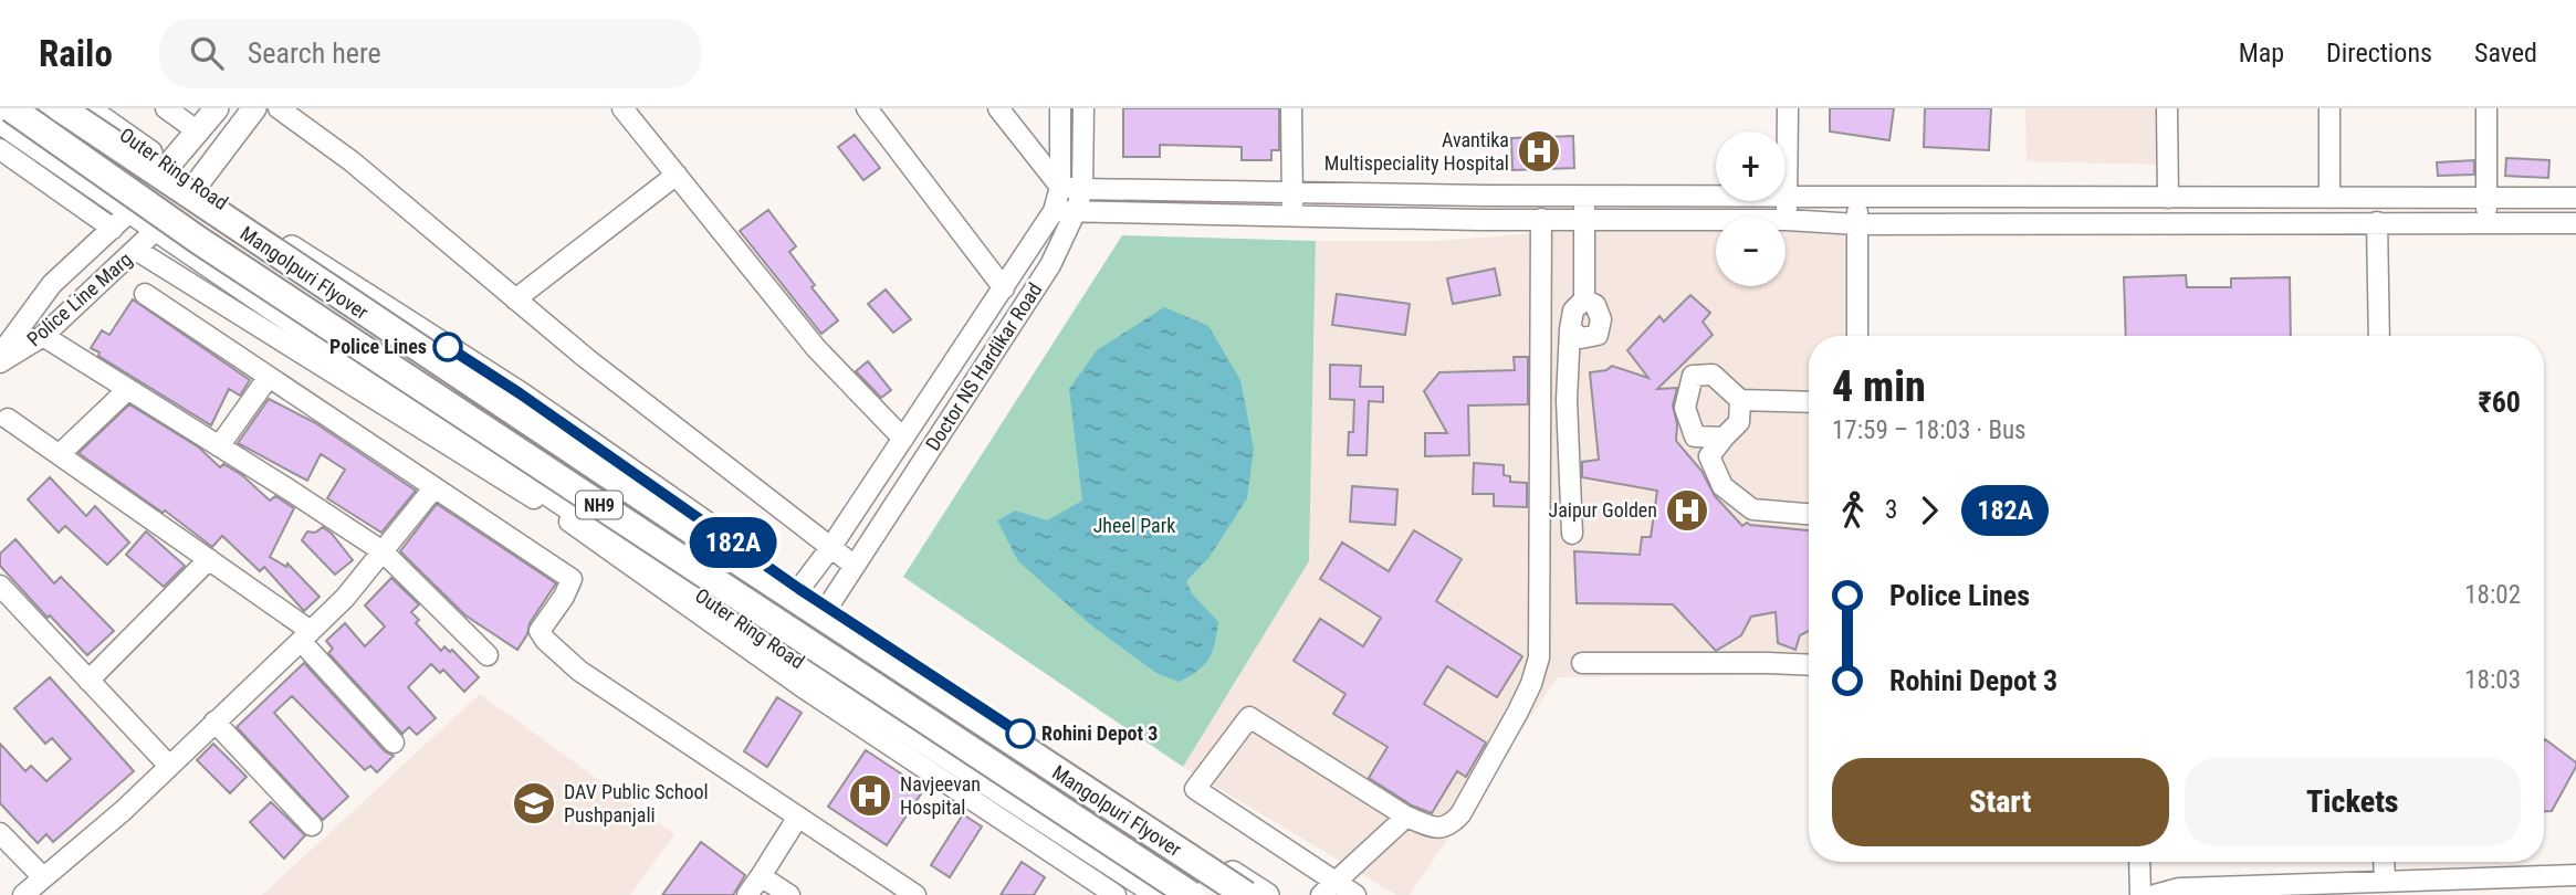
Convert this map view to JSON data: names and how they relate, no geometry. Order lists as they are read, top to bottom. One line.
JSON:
{"streets":{"highway":["Mangolpuri Flyover","NH9"],"main road":["Outer Ring Road"],"street":["Police Line Marg","Doctor NS Hardikar Road"]},"crossings":[["Outer Ring Road","Police Line Marg"],["Outer Ring Road","Doctor NS Hardikar Road"]],"parks":["Jheel Park"],"places":{"hospital":["Avantika Multispeciality Hospital","Jaipur Golden","Navjeevan Hospital"],"other":["Police Lines","Rohini Depot 3"],"school or university":["DAV Public School Pushpanjali"]},"lines":["bus line 182A"],"page":{"header":"Railo","search":"Search here","nav":["Map","Directions","Saved"],"on_map":"182A","map_buttons":["+","−"],"heading":["4 min","17:59 – 18:03 · Bus","₹60"],"legs":["3","182A"],"list":[{"name":"Police Lines","value":"18:02"},{"name":"Rohini Depot 3","value":"18:03"}],"buttons":["Start","Tickets"]}}
